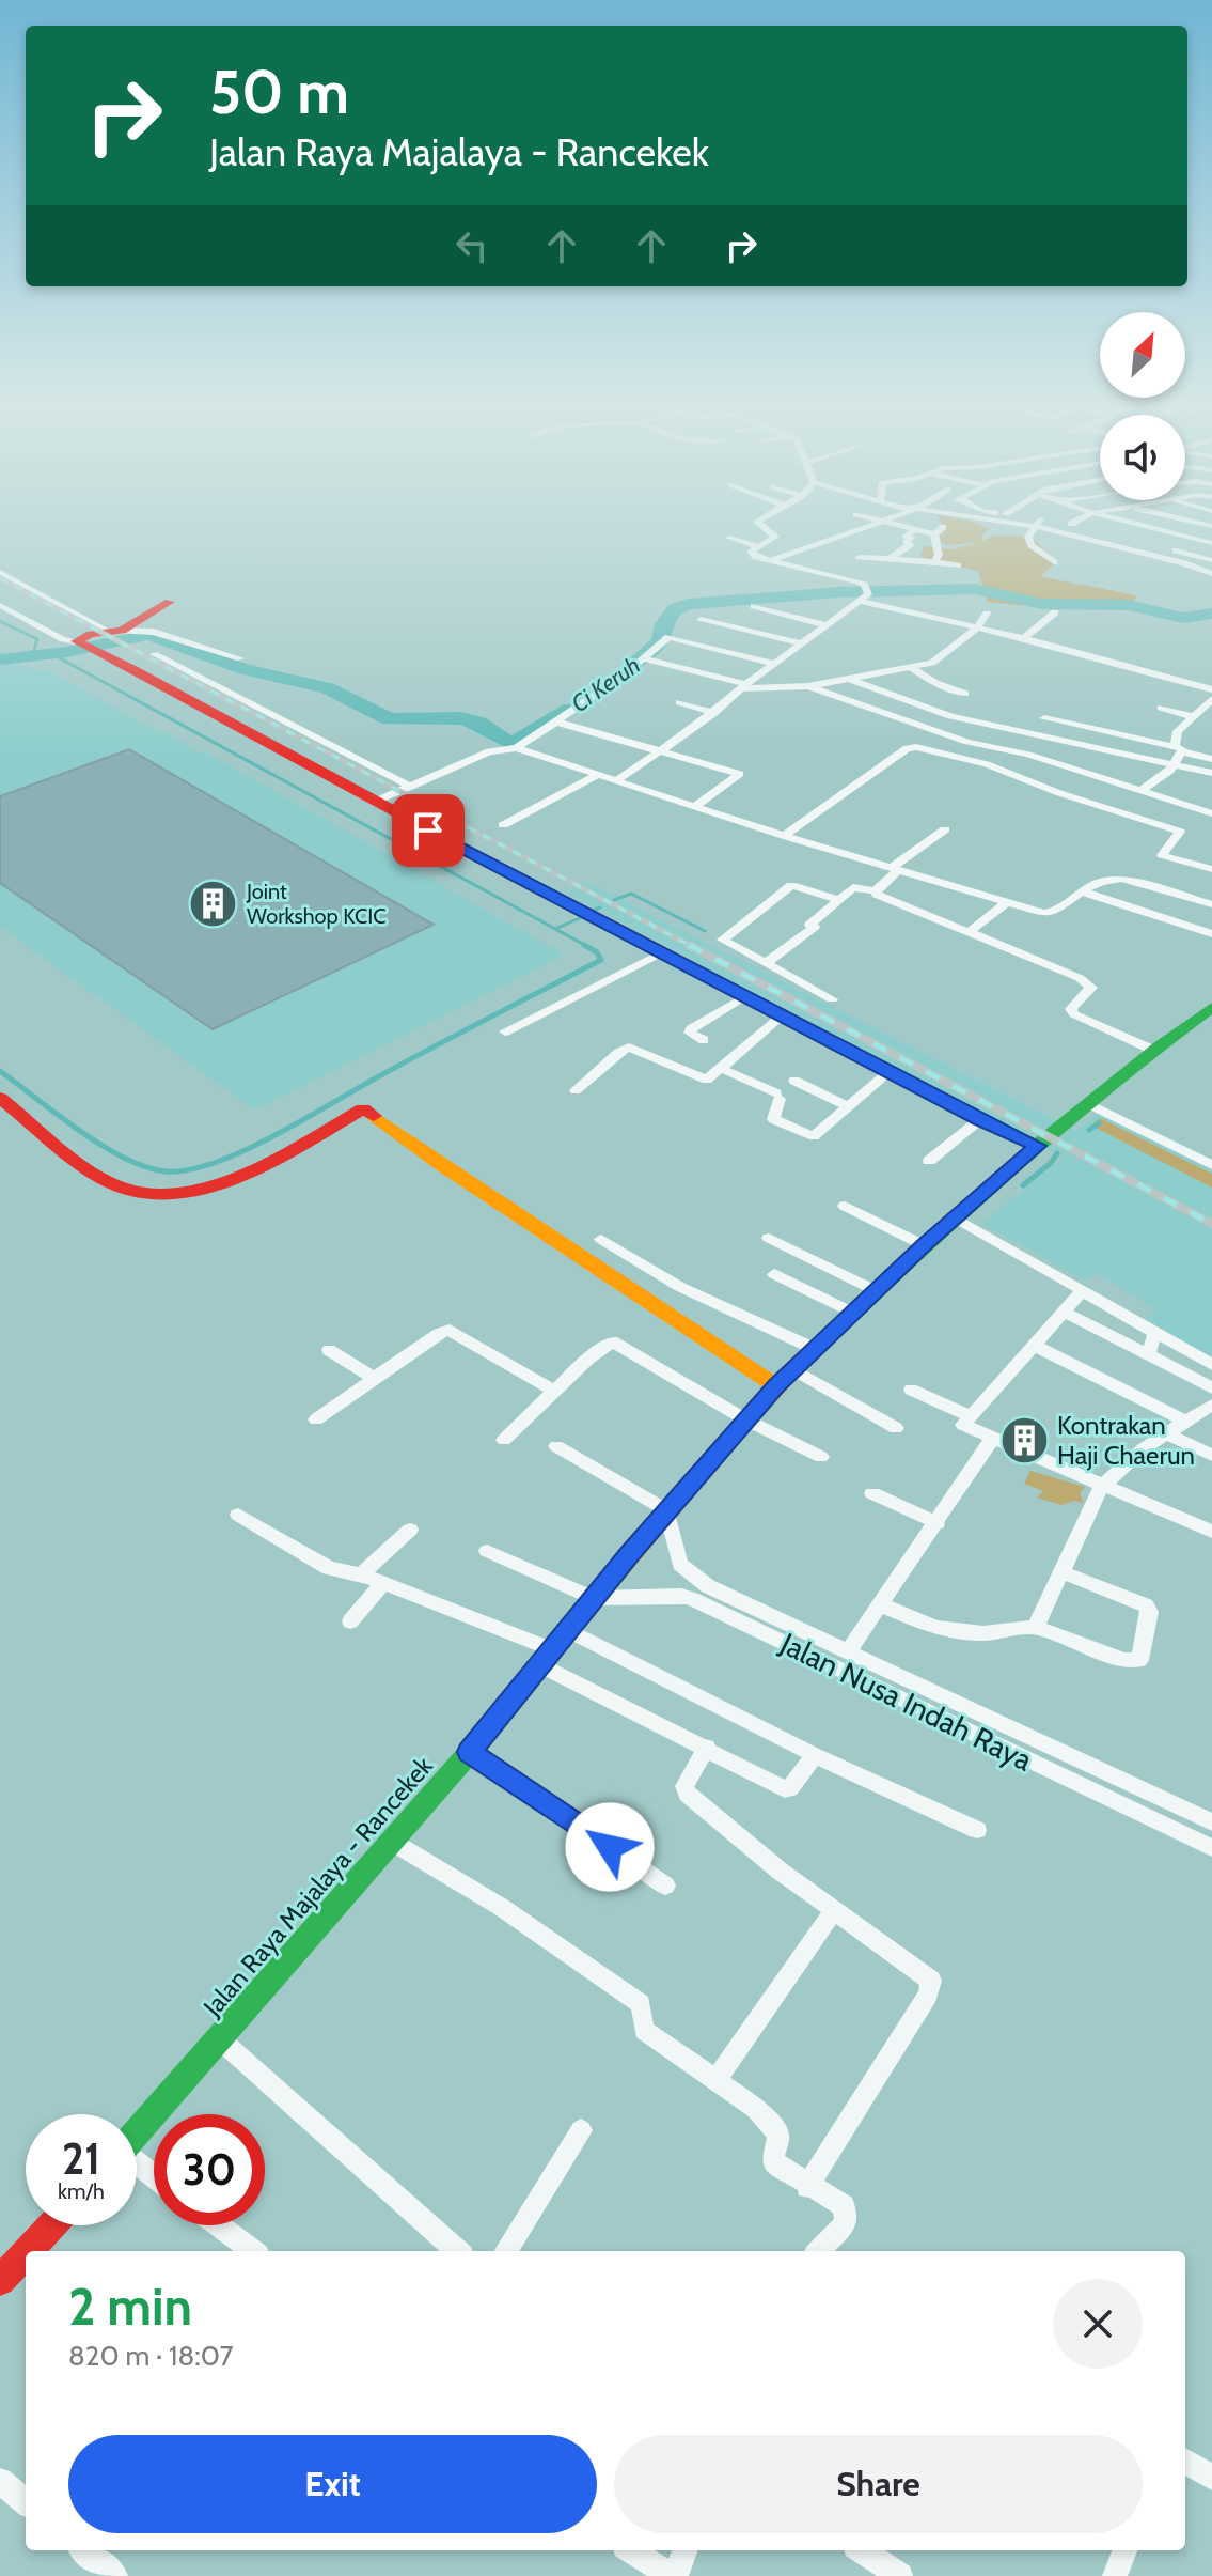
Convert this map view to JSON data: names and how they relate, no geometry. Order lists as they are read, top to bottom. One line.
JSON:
{"streets":{"street":["Jalan Nusa Indah Raya","Jalan Raya Majalaya - Rancekek"]},"crossings":[["Jalan Nusa Indah Raya","Jalan Raya Majalaya - Rancekek"]],"water":["Ci Keruh"],"places":{"building":["Joint Workshop KCIC","Kontrakan Haji Chaerun"]},"north":"top right","page":{"turn":["50 m","Jalan Raya Majalaya - Rancekek"],"speed":"21 km/h","limit":"30","heading":["2 min","820 m · 18:07"],"buttons":["Exit","Share"]}}
